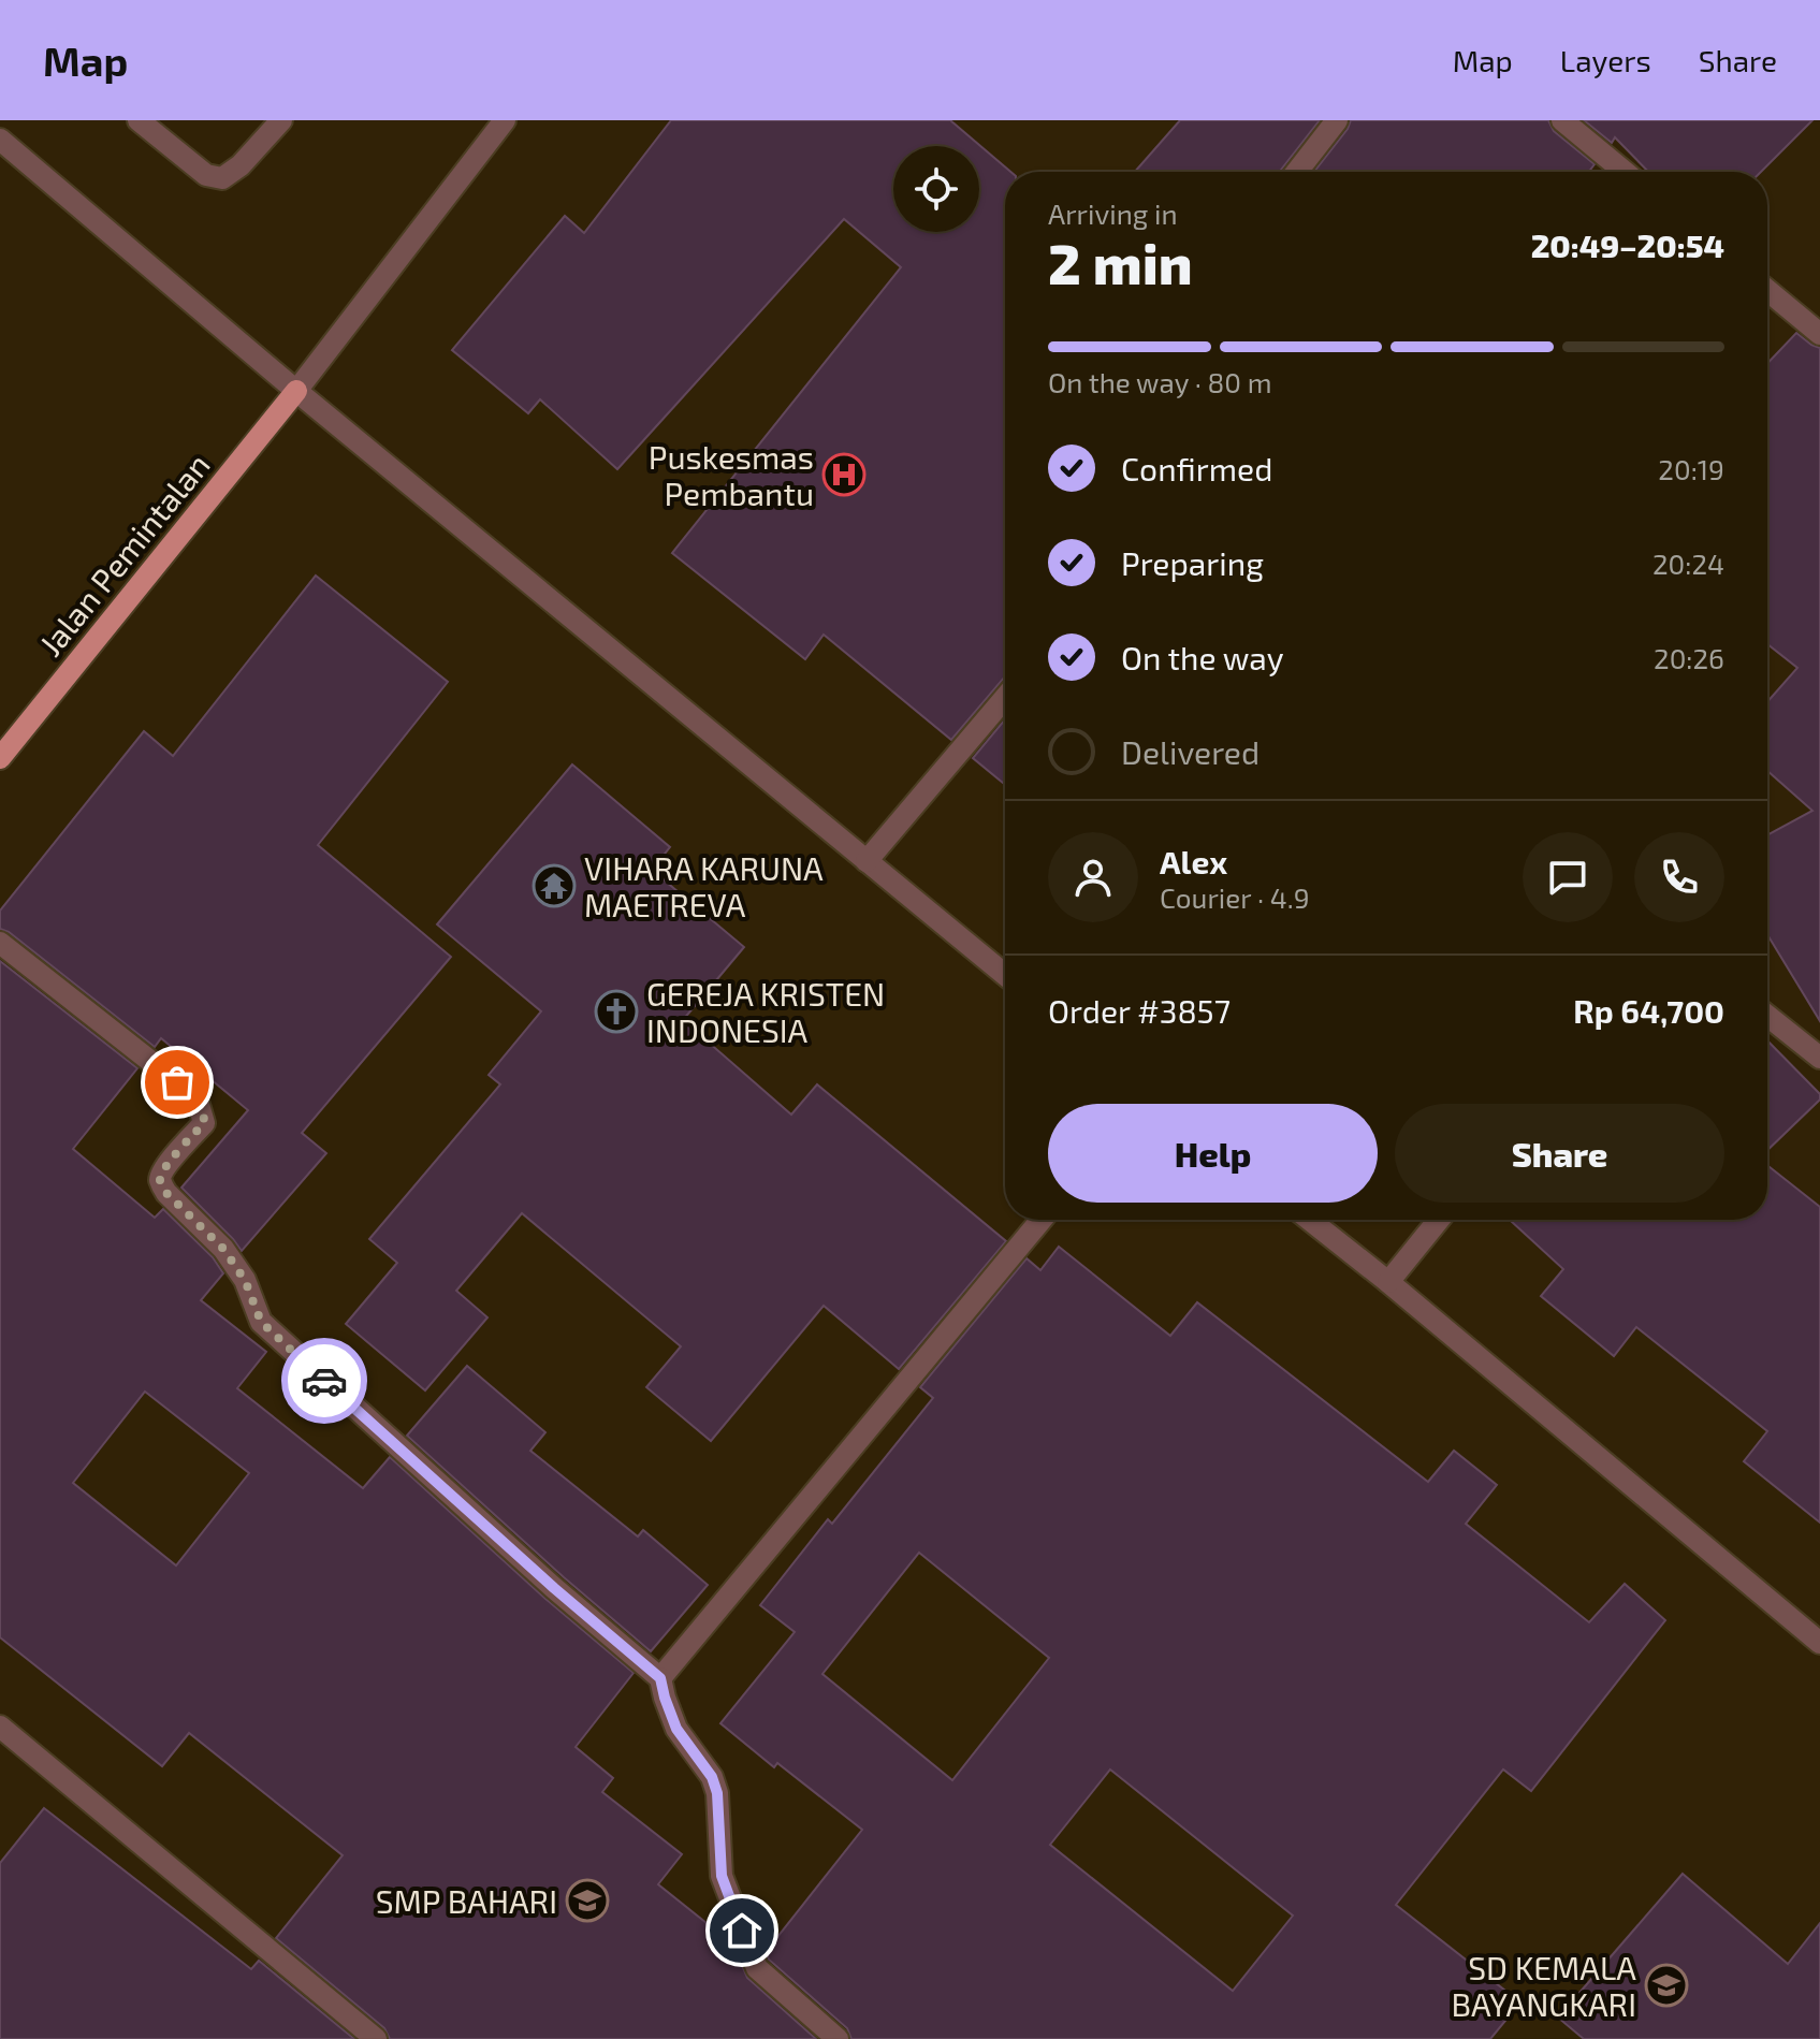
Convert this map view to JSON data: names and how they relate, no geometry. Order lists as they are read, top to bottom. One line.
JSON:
{"streets":{"main road":["Jalan Pemintalan"]},"places":{"hospital":["Puskesmas Pembantu"],"temple":["VIHARA KARUNA MAETREVA"],"church":["GEREJA KRISTEN INDONESIA"],"school or university":["SMP BAHARI","SD KEMALA BAYANGKARI"]},"page":{"header":"Map","nav":["Map","Layers","Share"],"heading":["2 min","Arriving in","20:49–20:54"],"panel":["Alex","Courier · 4.9","Order #3857","Rp 64,700"],"bar":"On the way · 80 m","list":[["Confirmed","20:19"],["Preparing","20:24"],["On the way","20:26"],"Delivered"],"buttons":["Help","Share"]}}
